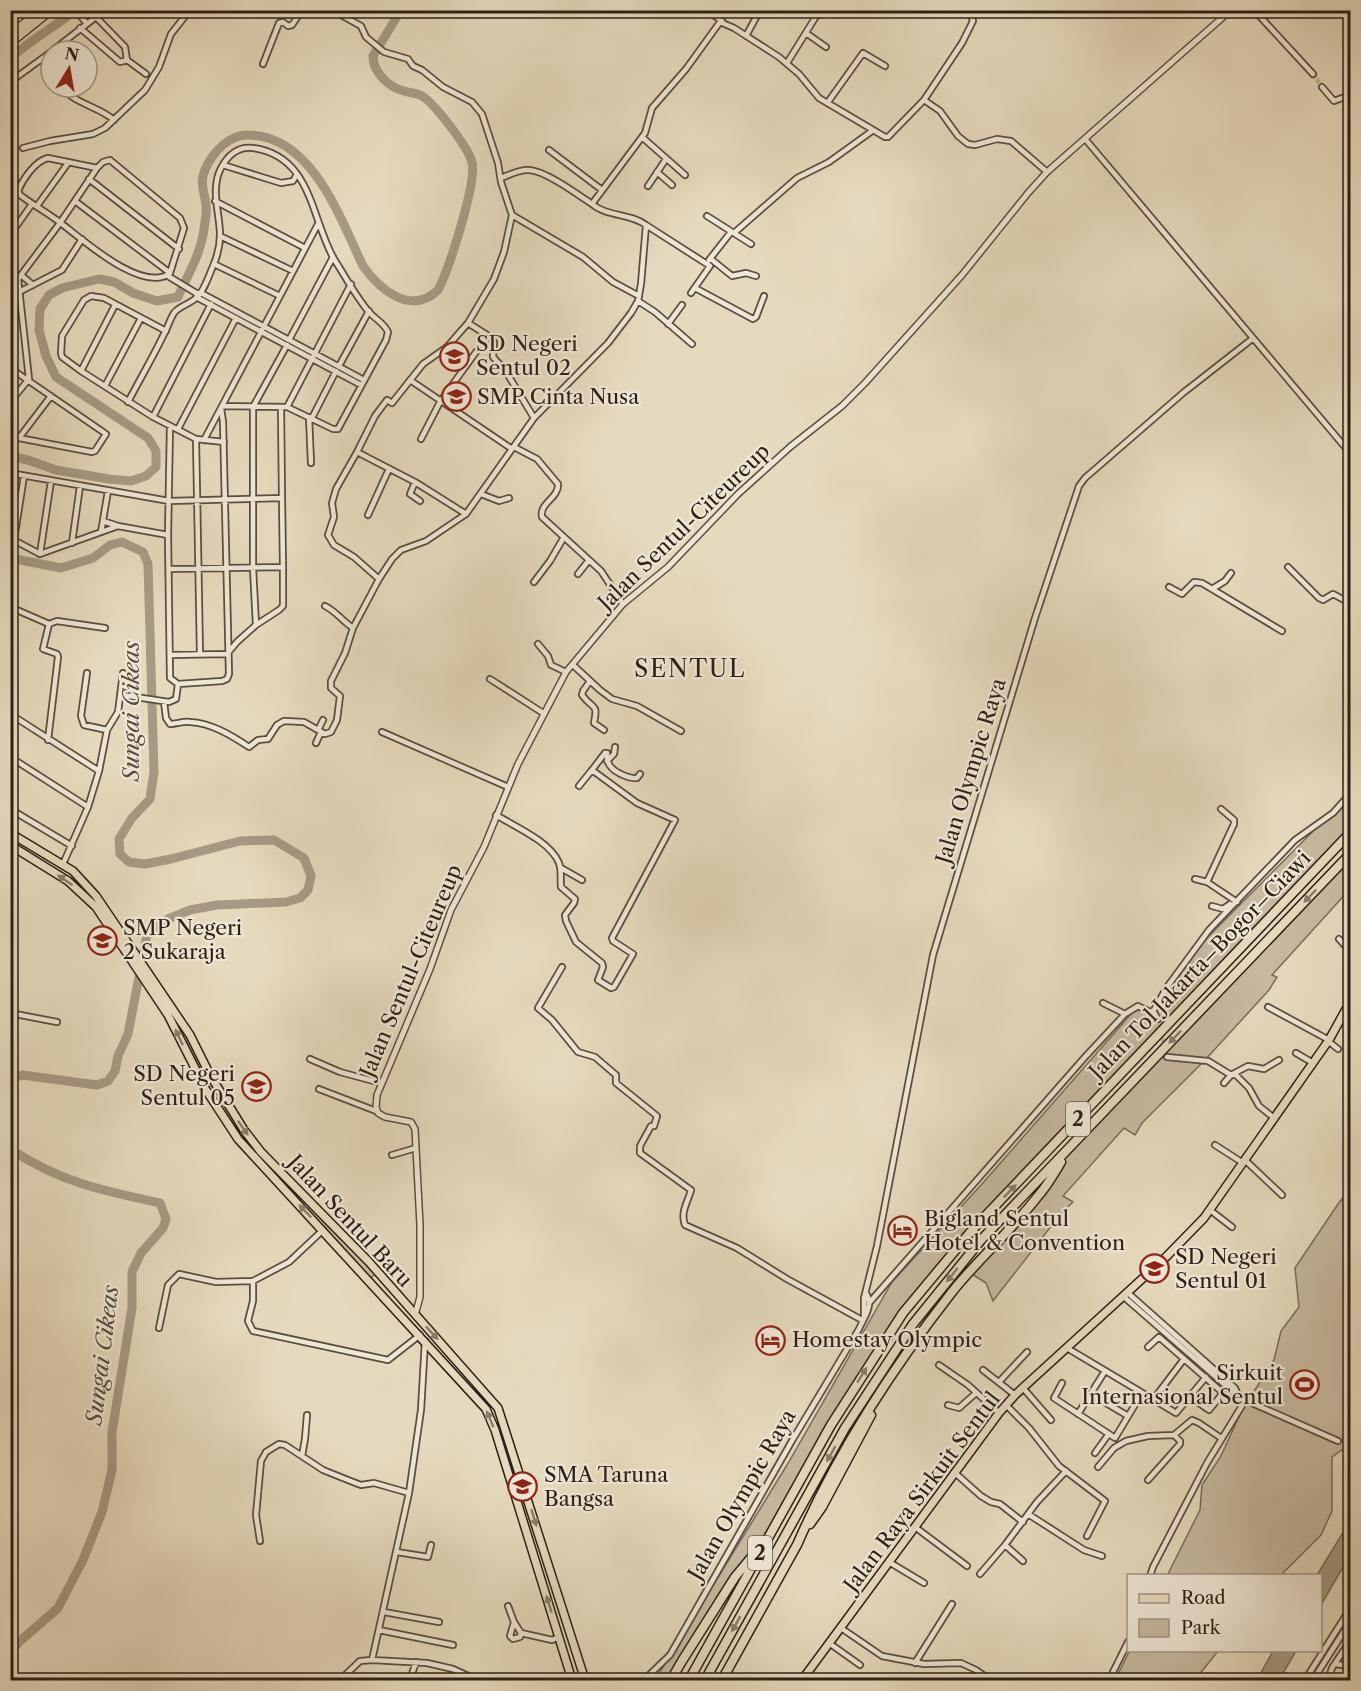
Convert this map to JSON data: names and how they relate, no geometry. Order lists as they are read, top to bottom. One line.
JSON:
{"streets":{"highway":["Jalan Tol Jakarta–Bogor–Ciawi","2"],"main road":["Jalan Sentul Baru","Jalan Raya Sirkuit Sentul"],"street":["Jalan Sentul-Citeureup","Jalan Olympic Raya"]},"crossings":[["Jalan Sentul-Citeureup","Jalan Sentul Baru"]],"districts":["SENTUL"],"water":["Sungai Cikeas"],"places":{"school or university":["SD Negeri Sentul 02","SMP Cinta Nusa","SMP Negeri 2 Sukaraja","SD Negeri Sentul 05","SD Negeri Sentul 01","SMA Taruna Bangsa"],"hotel":["Bigland Sentul Hotel & Convention","Homestay Olympic"],"sports":["Sirkuit Internasional Sentul"]},"legend":["Road","Park"],"north":"top"}
